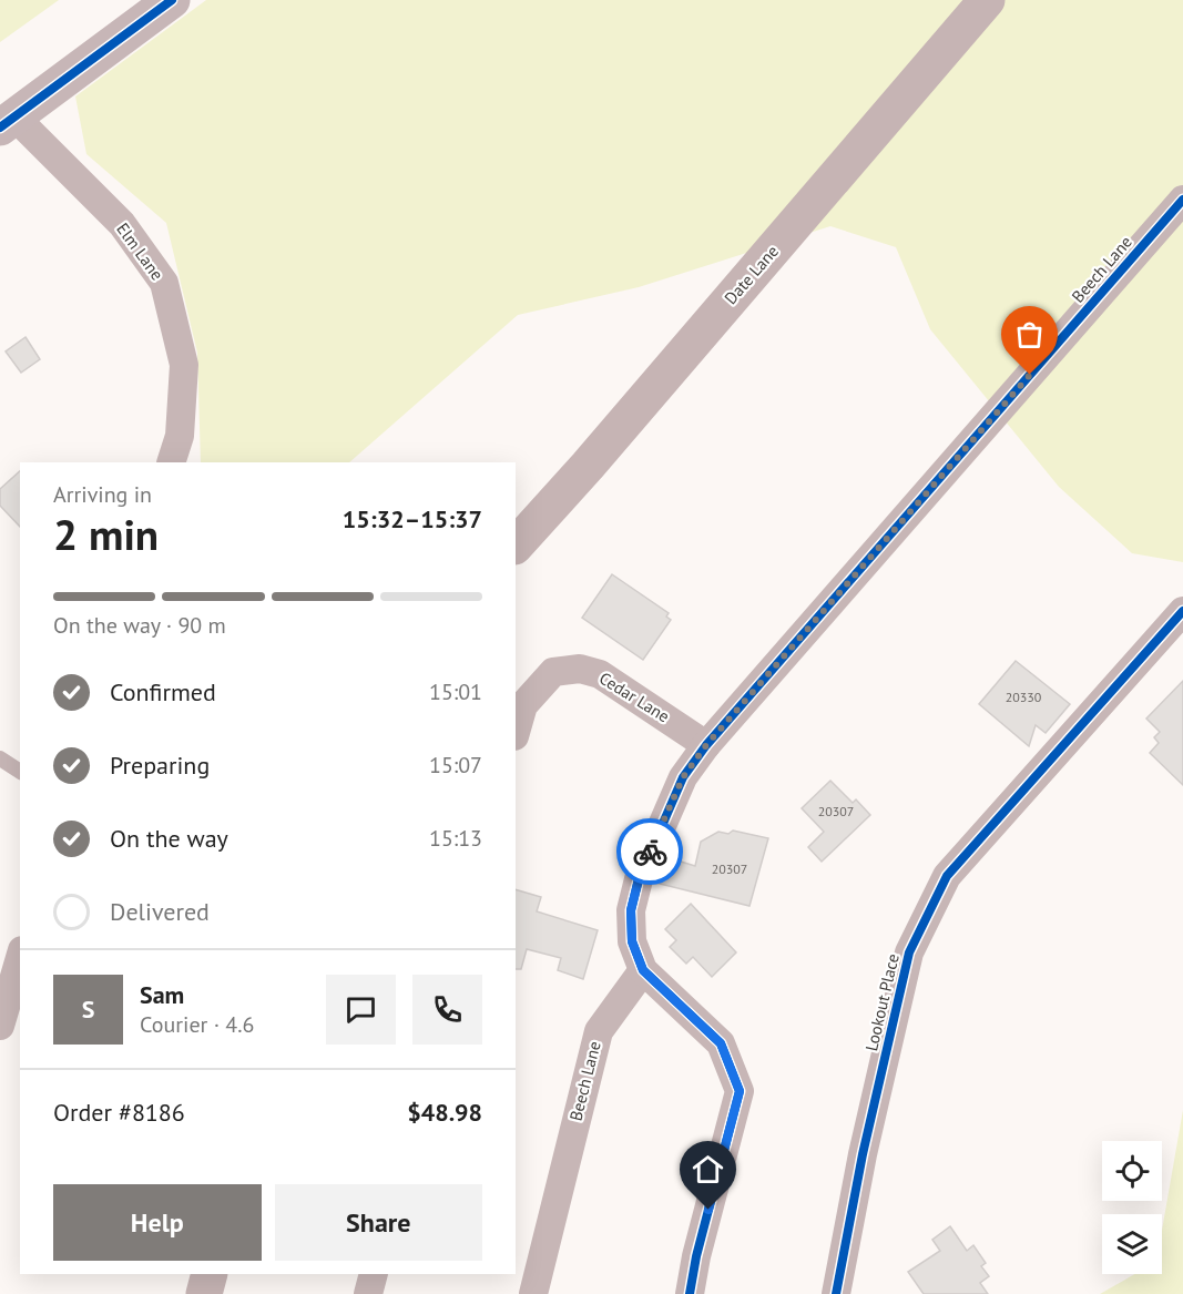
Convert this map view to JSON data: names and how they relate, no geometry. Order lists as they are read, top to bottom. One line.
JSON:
{"streets":{"street":["Elm Lane","Beech Lane","Date Lane","Cedar Lane","Lookout Place"]},"crossings":[["Beech Lane","Cedar Lane"]],"house_numbers":["20330","20307","20307"],"page":{"heading":["2 min","Arriving in","15:32–15:37"],"panel":["Sam","Courier · 4.6","Order #8186","$48.98"],"bar":"On the way · 90 m","list":[["Confirmed","15:01"],["Preparing","15:07"],["On the way","15:13"],"Delivered"],"round":"S","buttons":["Help","Share"]}}
